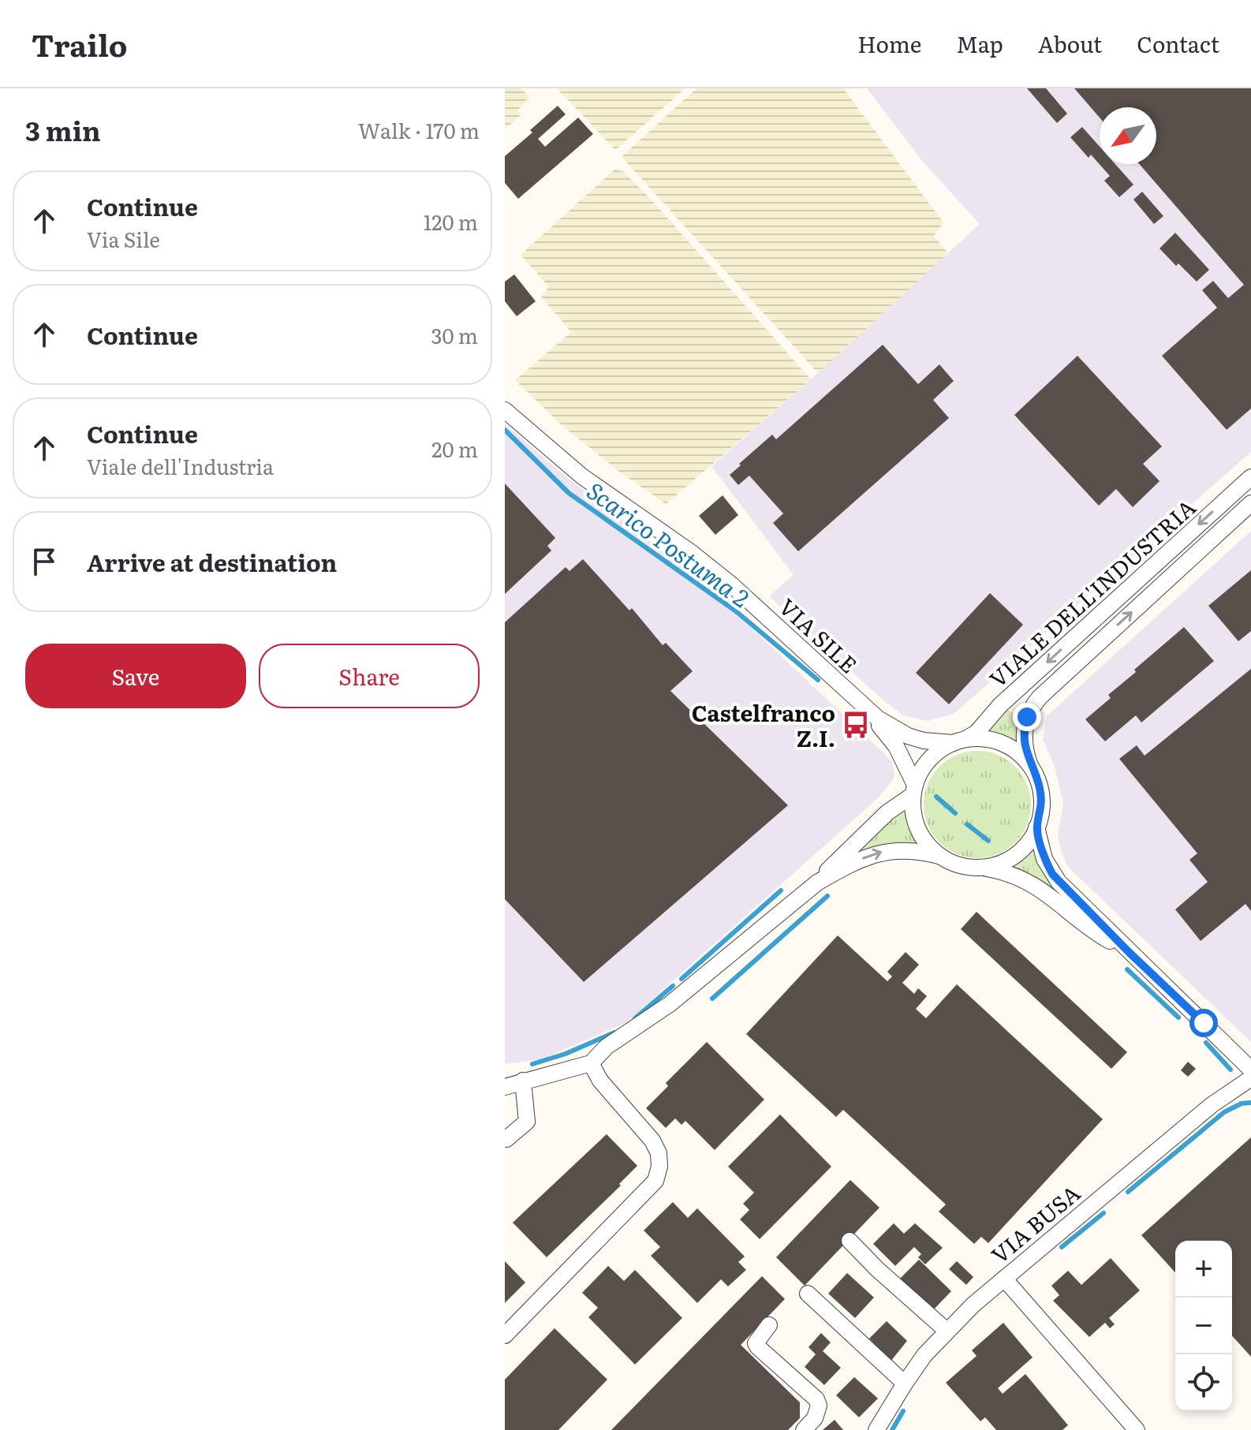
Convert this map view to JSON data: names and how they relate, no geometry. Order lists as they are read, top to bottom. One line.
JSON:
{"streets":{"street":["VIALE DELL'INDUSTRIA","VIA SILE","VIA BUSA"]},"crossings":[["VIALE DELL'INDUSTRIA","VIA SILE"]],"water":["Scarico Postuma 2"],"places":{"bus stop":["Castelfranco Z.I."]},"north":"bottom left","page":{"header":"Trailo","nav":["Home","Map","About","Contact"],"heading":["3 min","Walk · 170 m"],"list":[["Continue","Via Sile","120 m"],["Continue","30 m"],["Continue","Viale dell'Industria","20 m"],"Arrive at destination"],"buttons":["Save","Share"],"map_buttons":["+","−"]}}
